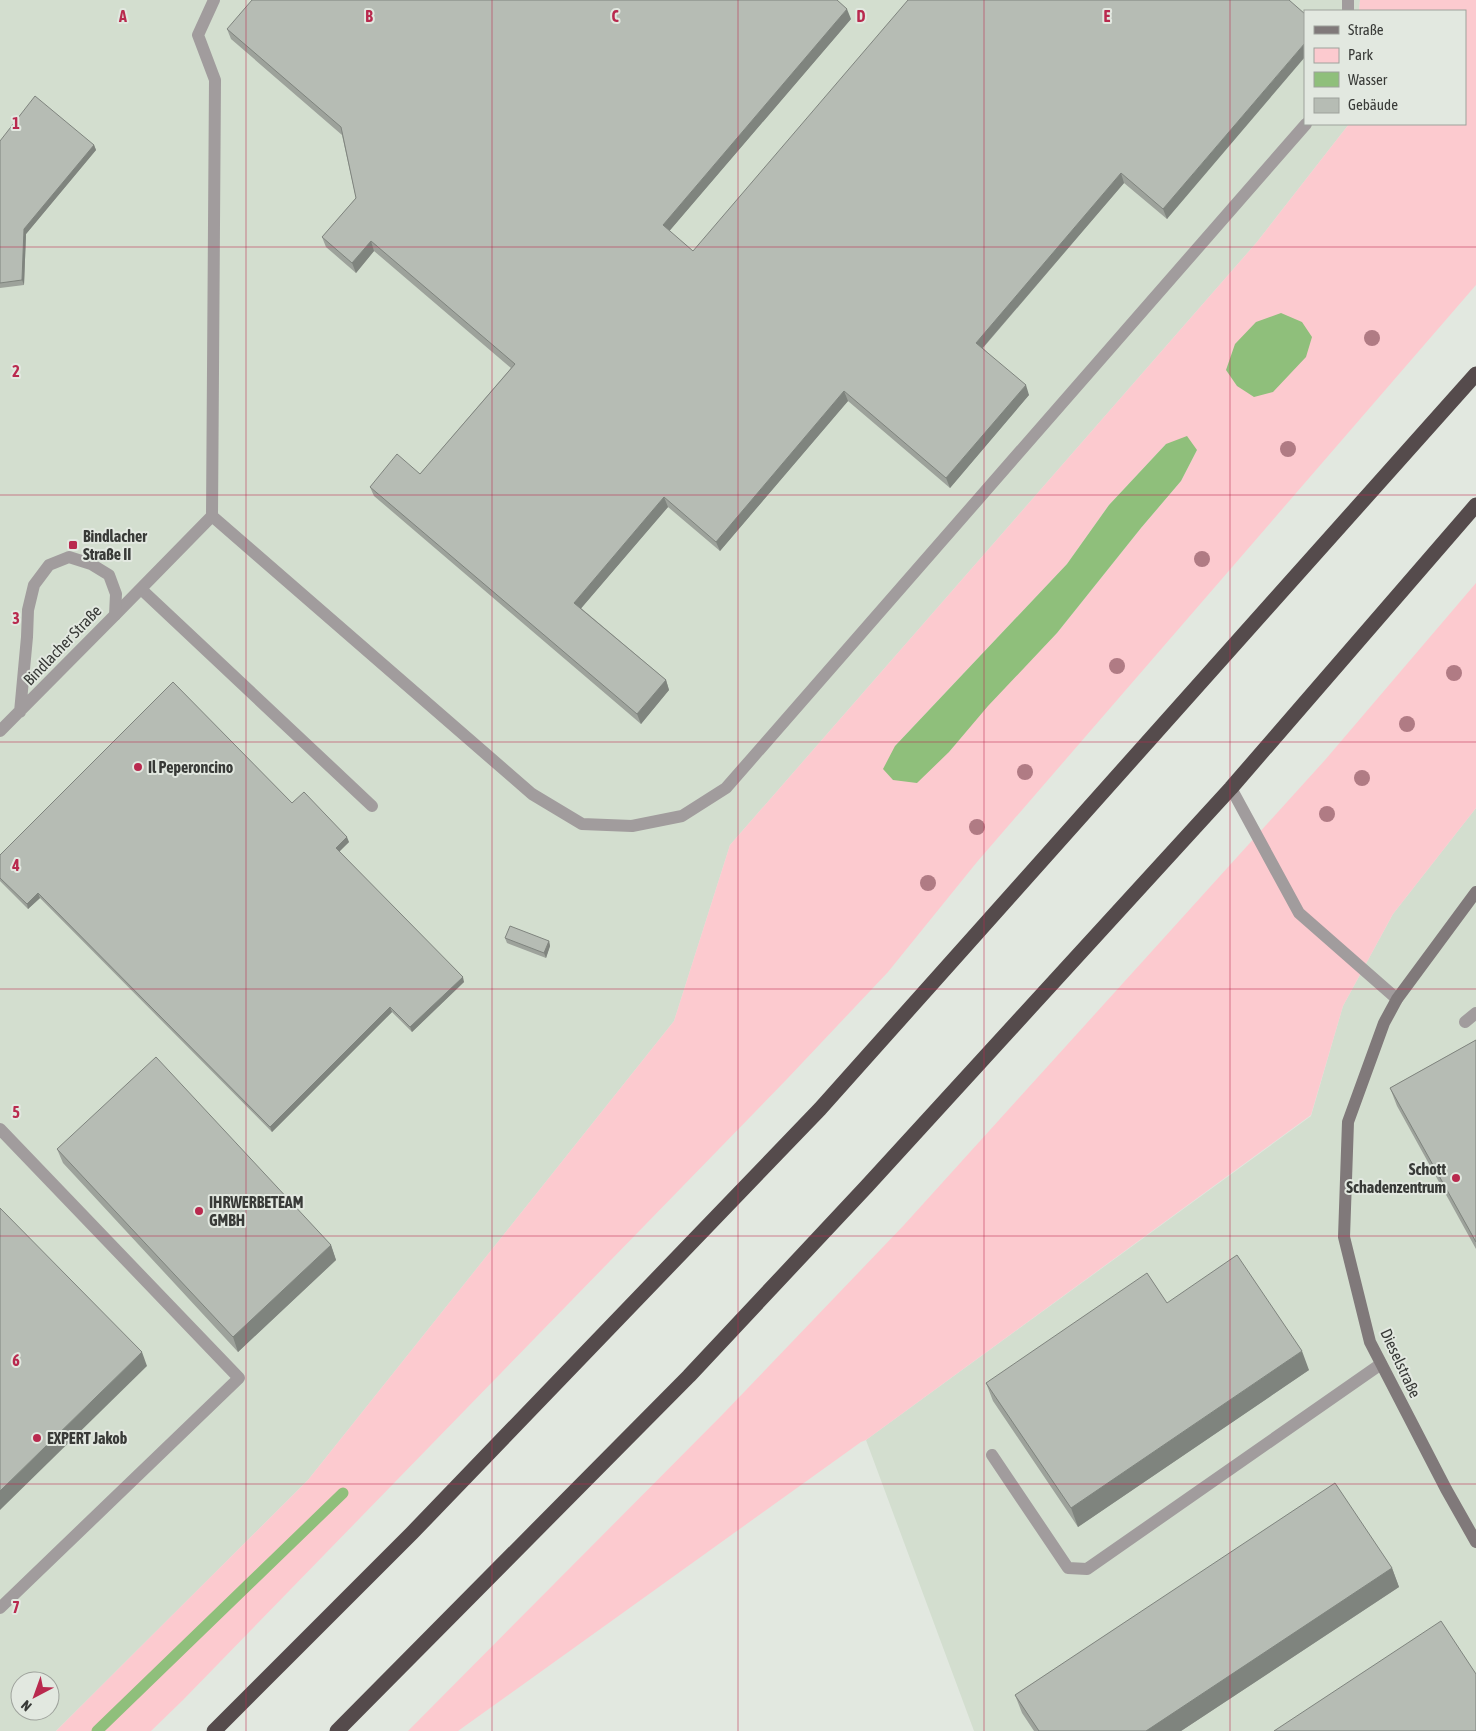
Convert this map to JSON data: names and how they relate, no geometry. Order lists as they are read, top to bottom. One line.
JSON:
{"streets":{"street":["Bindlacher Straße","Dieselstraße"]},"places":{"transit":["Bindlacher Straße II"],"other":["Il Peperoncino","Schott Schadenzentrum","IHRWERBETEAM GMBH","EXPERT Jakob"]},"legend":["Straße","Park","Wasser","Gebäude"],"north":"bottom left","grid":{"columns":["A","B","C","D","E"],"rows":["1","2","3","4","5","6","7"]}}
